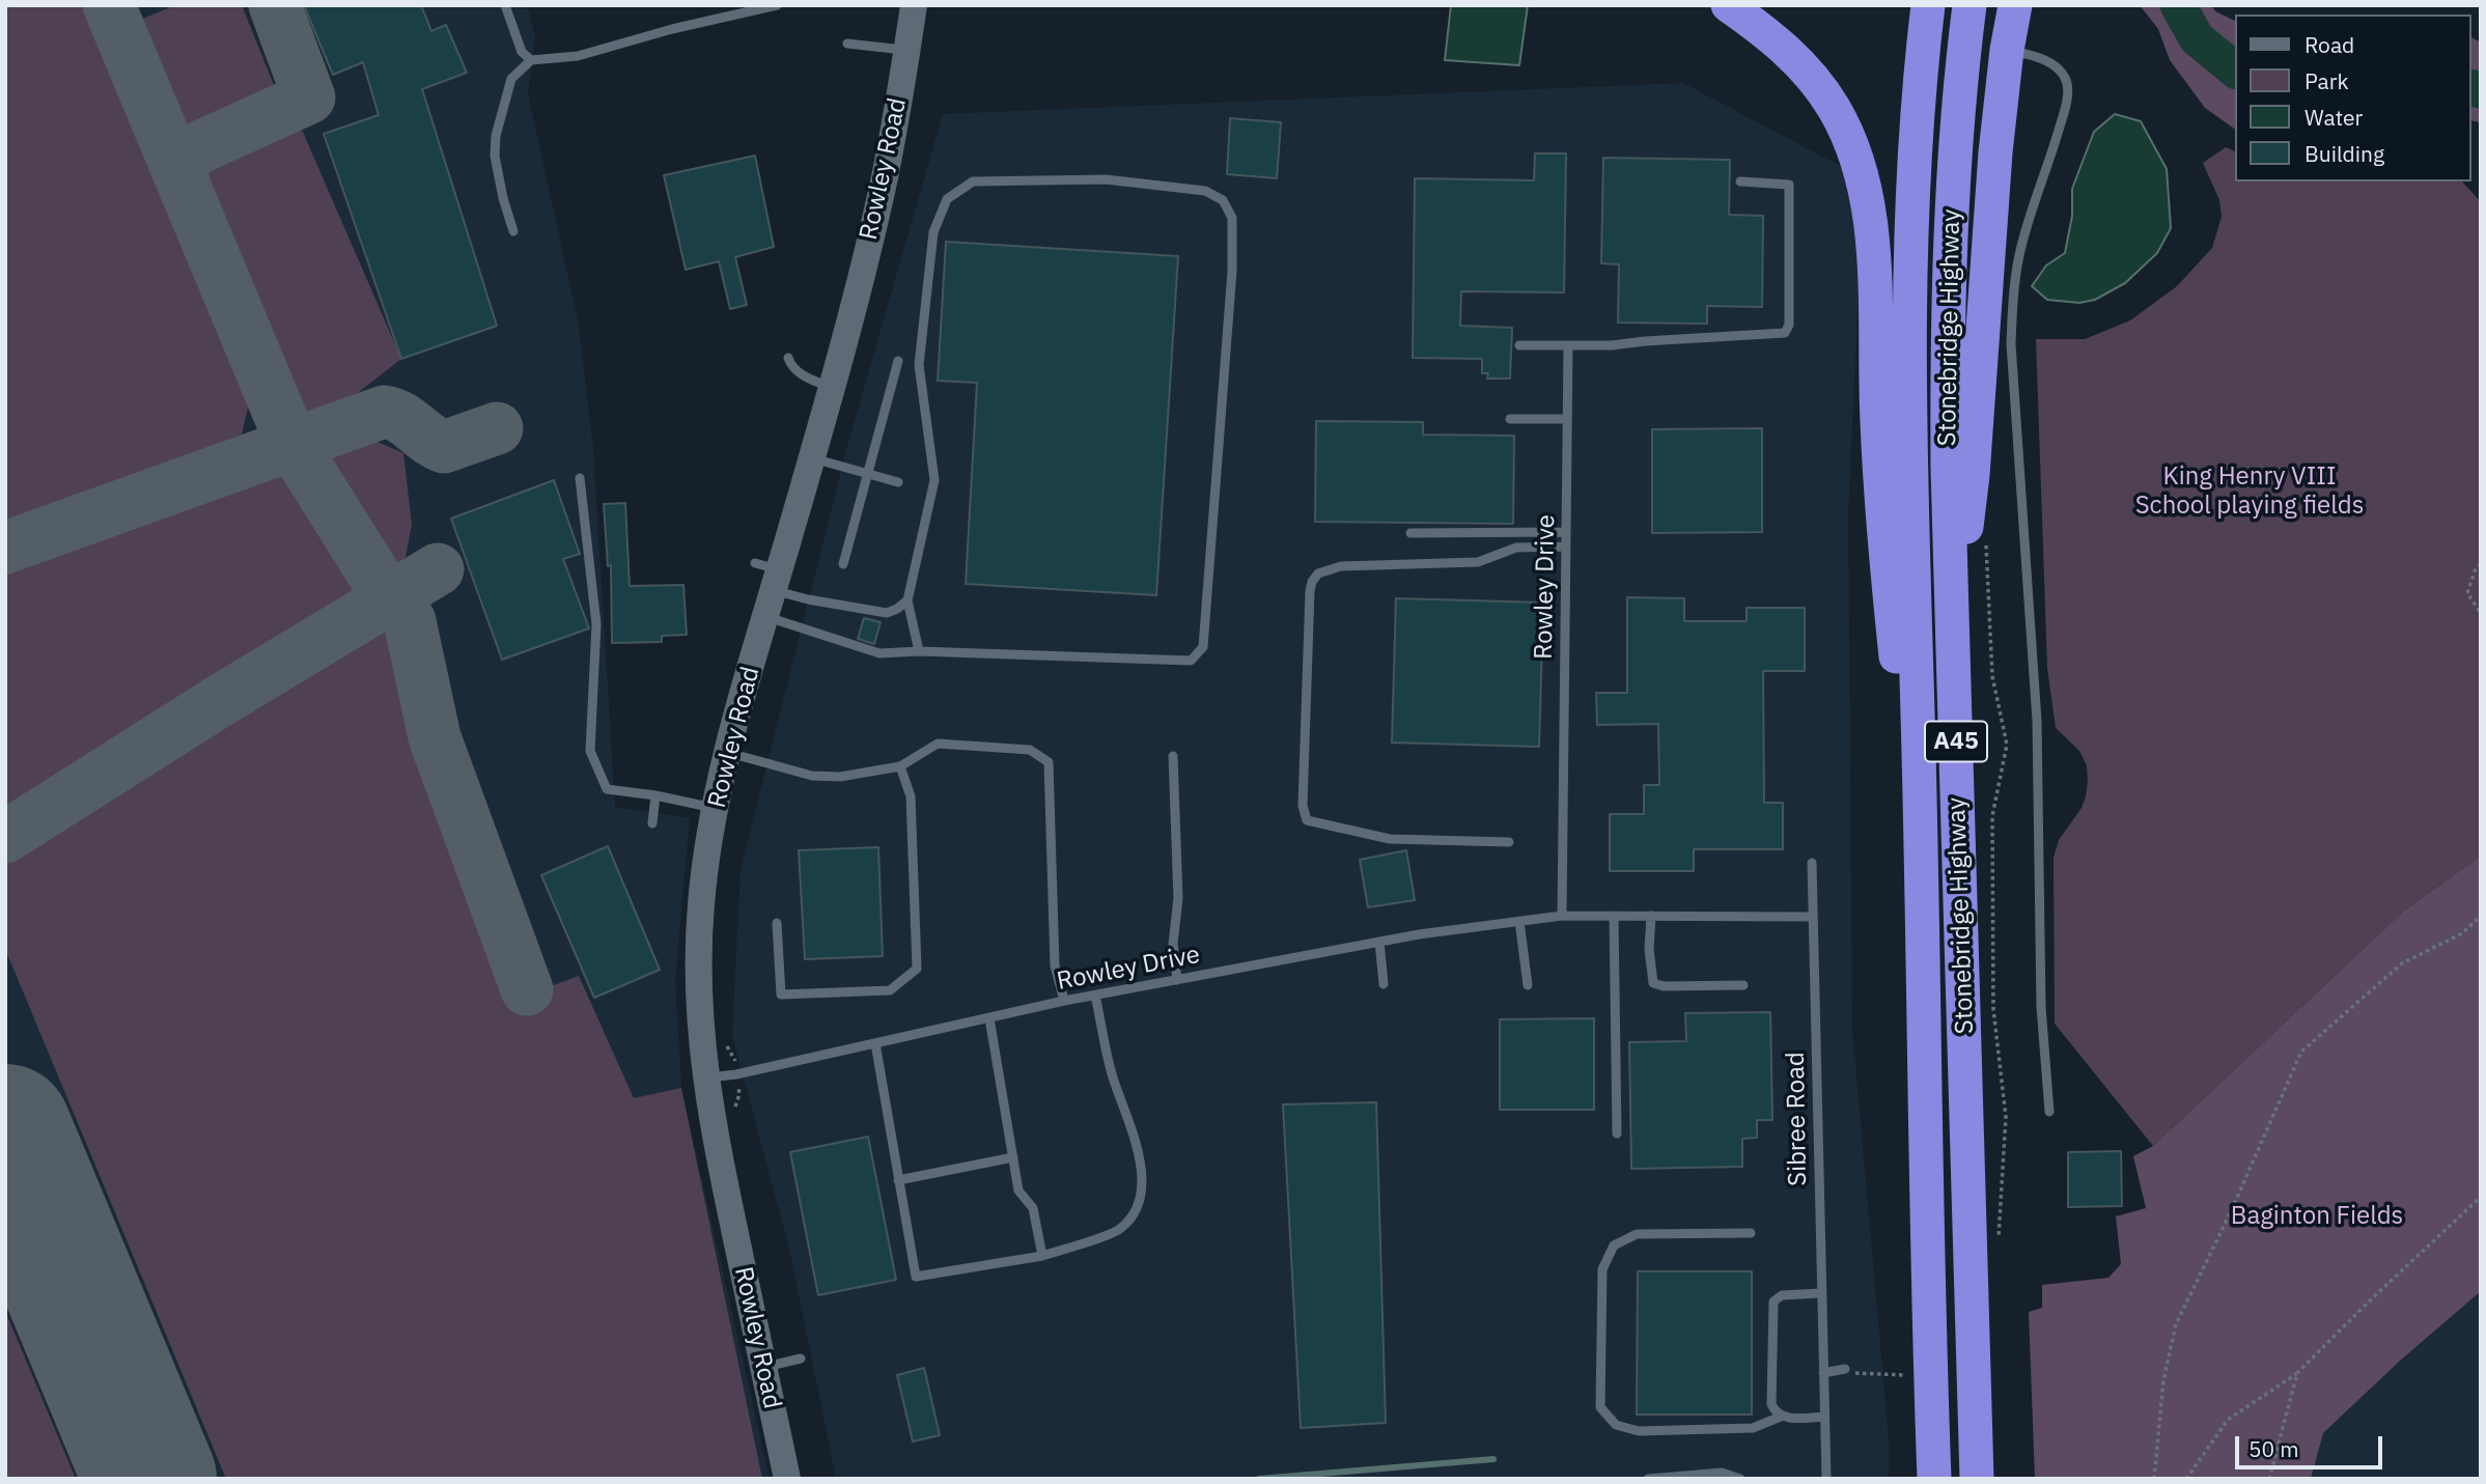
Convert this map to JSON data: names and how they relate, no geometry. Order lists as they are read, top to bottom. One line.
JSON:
{"streets":{"highway":["Stonebridge Highway","A45"],"street":["Rowley Road"],"lane":["Rowley Drive","Sibree Road"]},"crossings":[["Rowley Road","Rowley Drive"],["Rowley Drive","Sibree Road"]],"parks":["King Henry VIII School playing fields","Baginton Fields"],"legend":["Road","Park","Water","Building"],"scale_bar":"50 m"}
